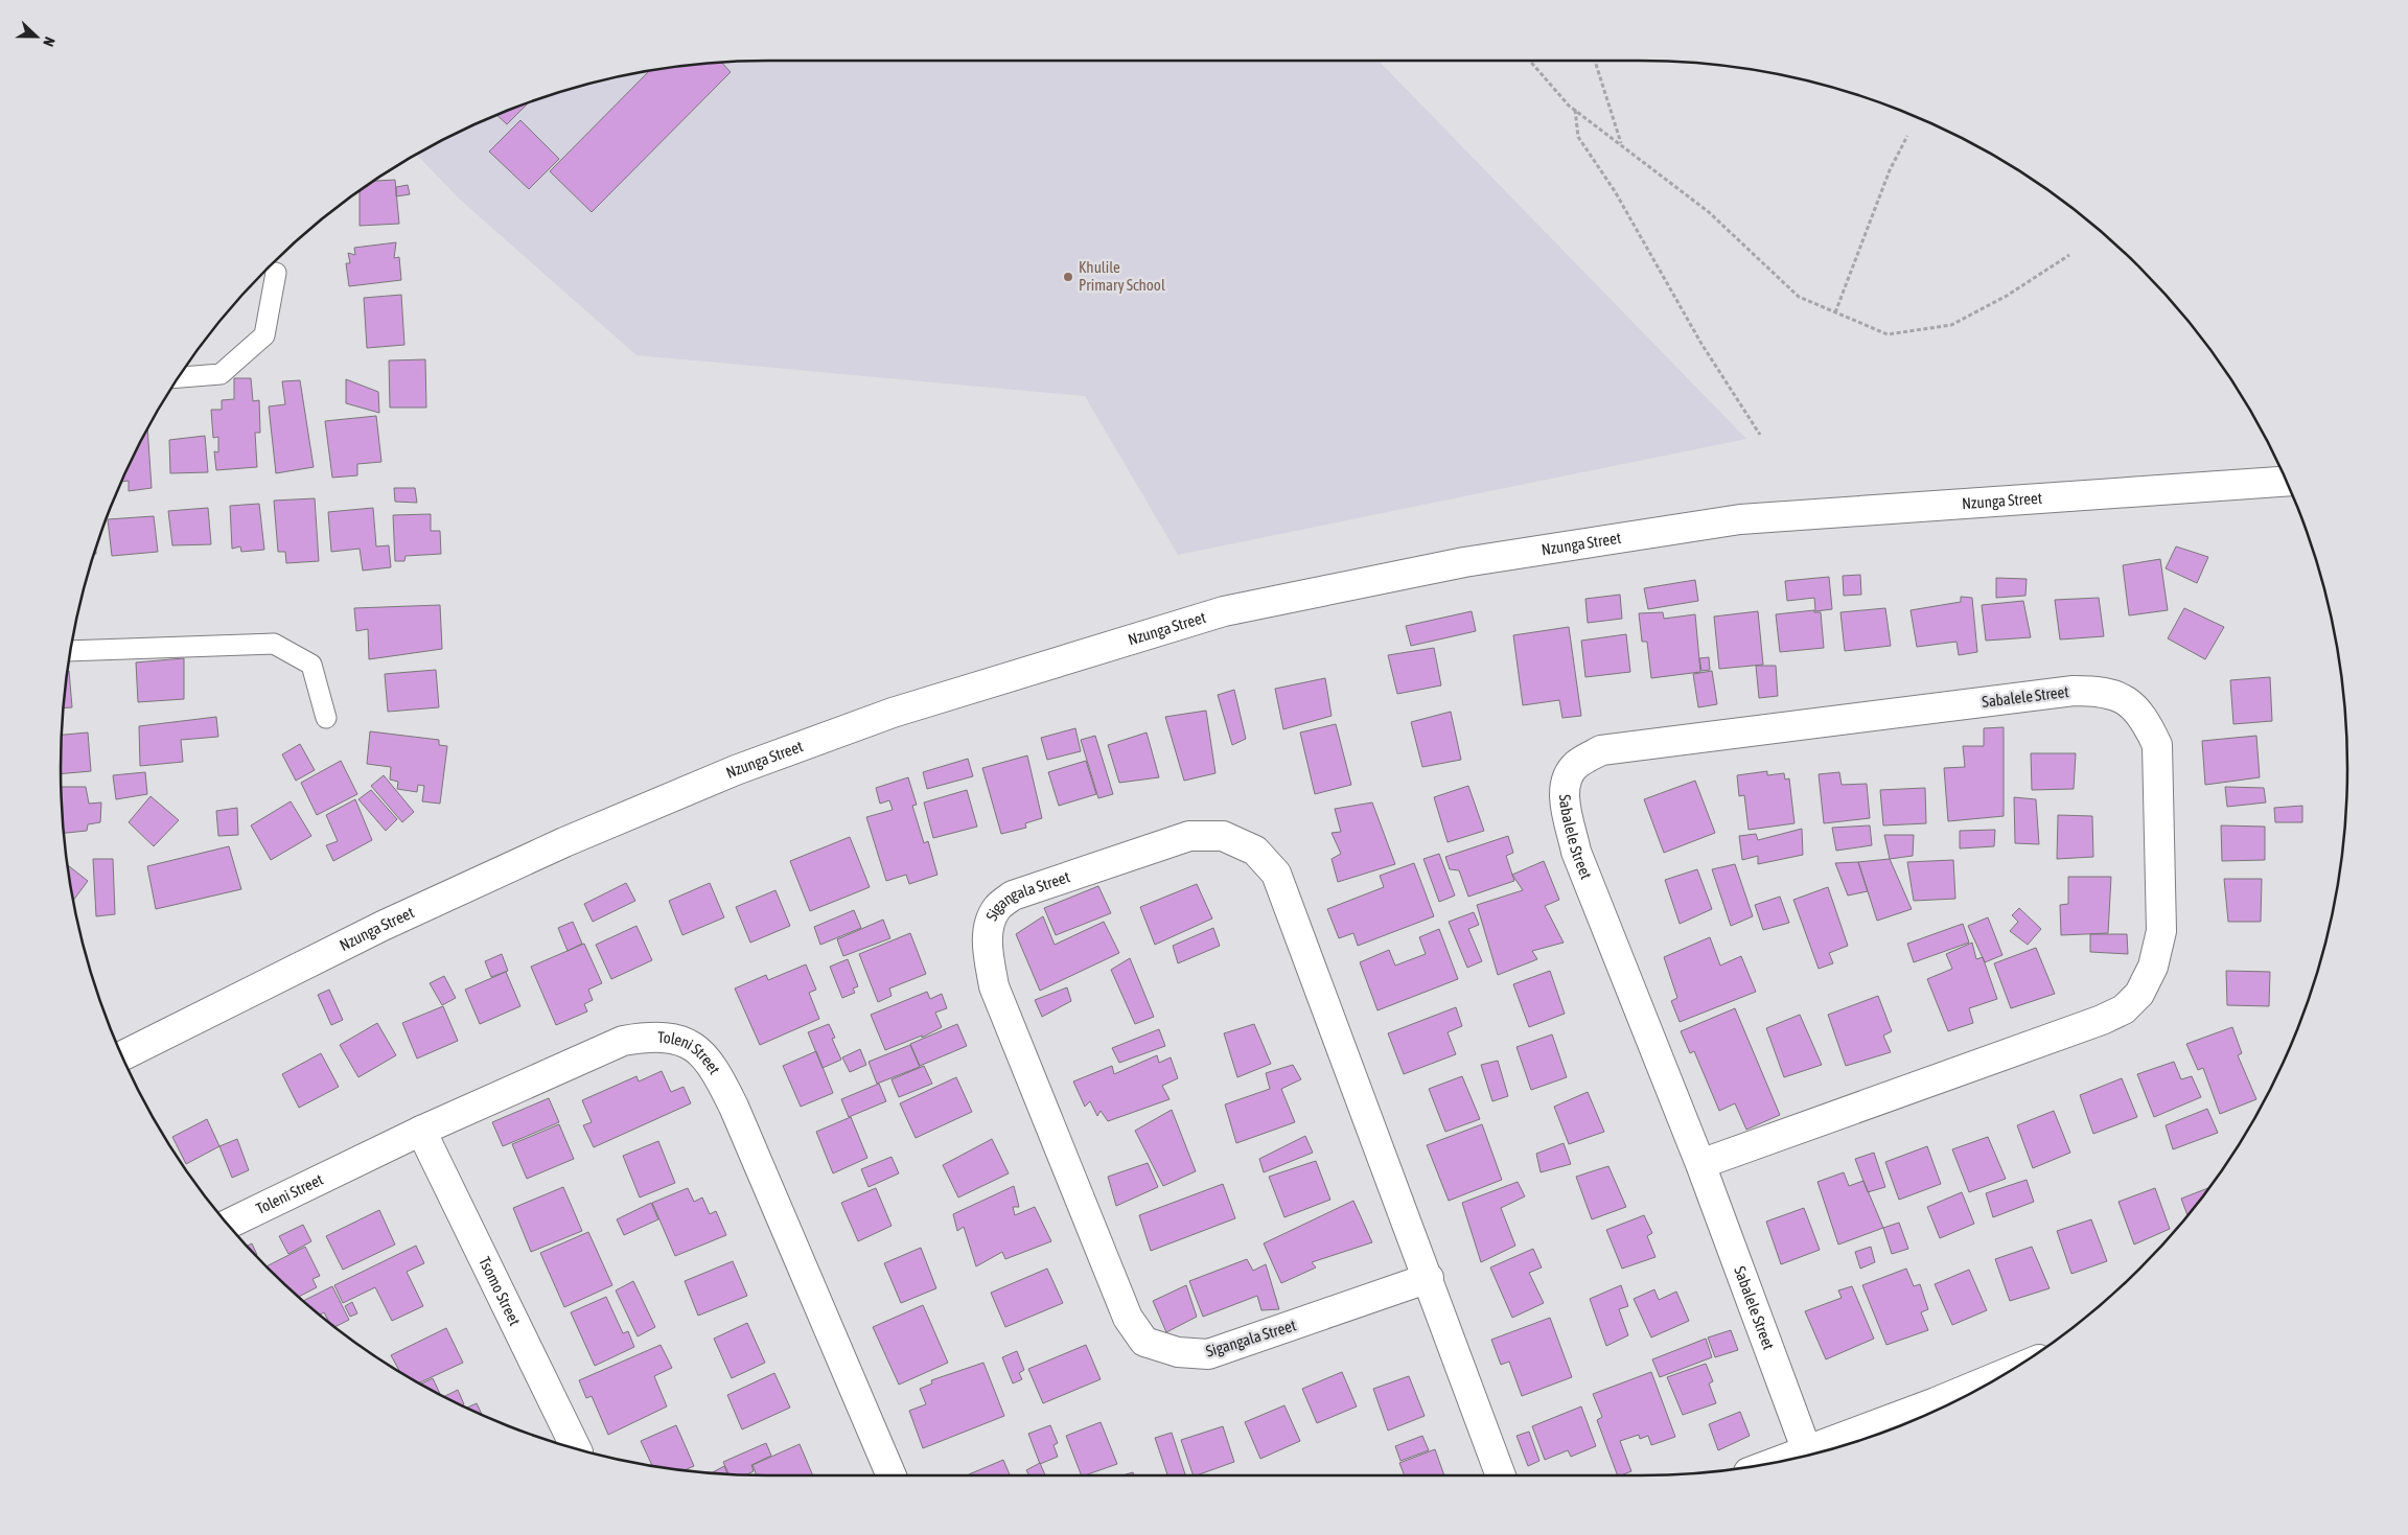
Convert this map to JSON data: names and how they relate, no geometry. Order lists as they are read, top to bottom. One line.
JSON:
{"streets":{"street":["Nzunga Street","Sabalele Street","Sigangala Street","Toleni Street","Tsomo Street"]},"crossings":[["Toleni Street","Tsomo Street"]],"places":["Khulile Primary School"],"north":"right"}
